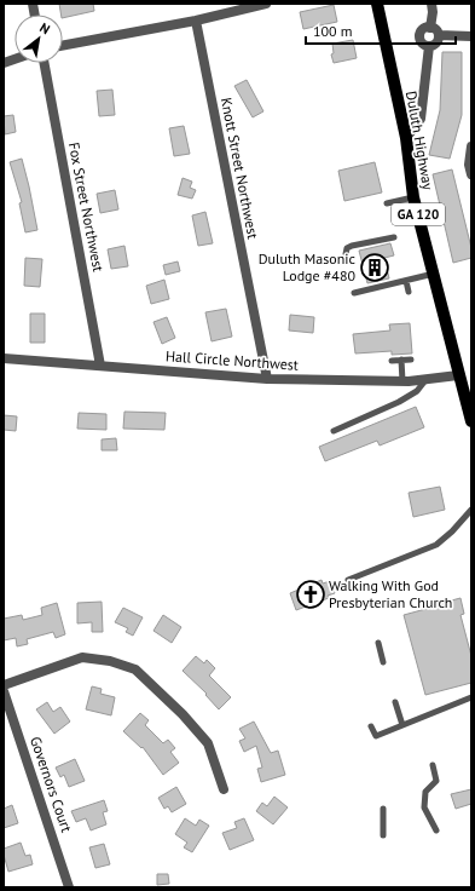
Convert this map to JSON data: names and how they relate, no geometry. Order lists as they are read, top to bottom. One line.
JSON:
{"streets":{"main road":["Duluth Highway","GA 120"],"street":["Knott Street Northwest","Fox Street Northwest","Hall Circle Northwest","Governors Court"]},"crossings":[["Duluth Highway","Hall Circle Northwest"],["Knott Street Northwest","Hall Circle Northwest"],["Fox Street Northwest","Hall Circle Northwest"]],"places":{"building":["Duluth Masonic Lodge #480"],"church":["Walking With God Presbyterian Church"]},"scale_bar":"100 m","north":"top right"}
